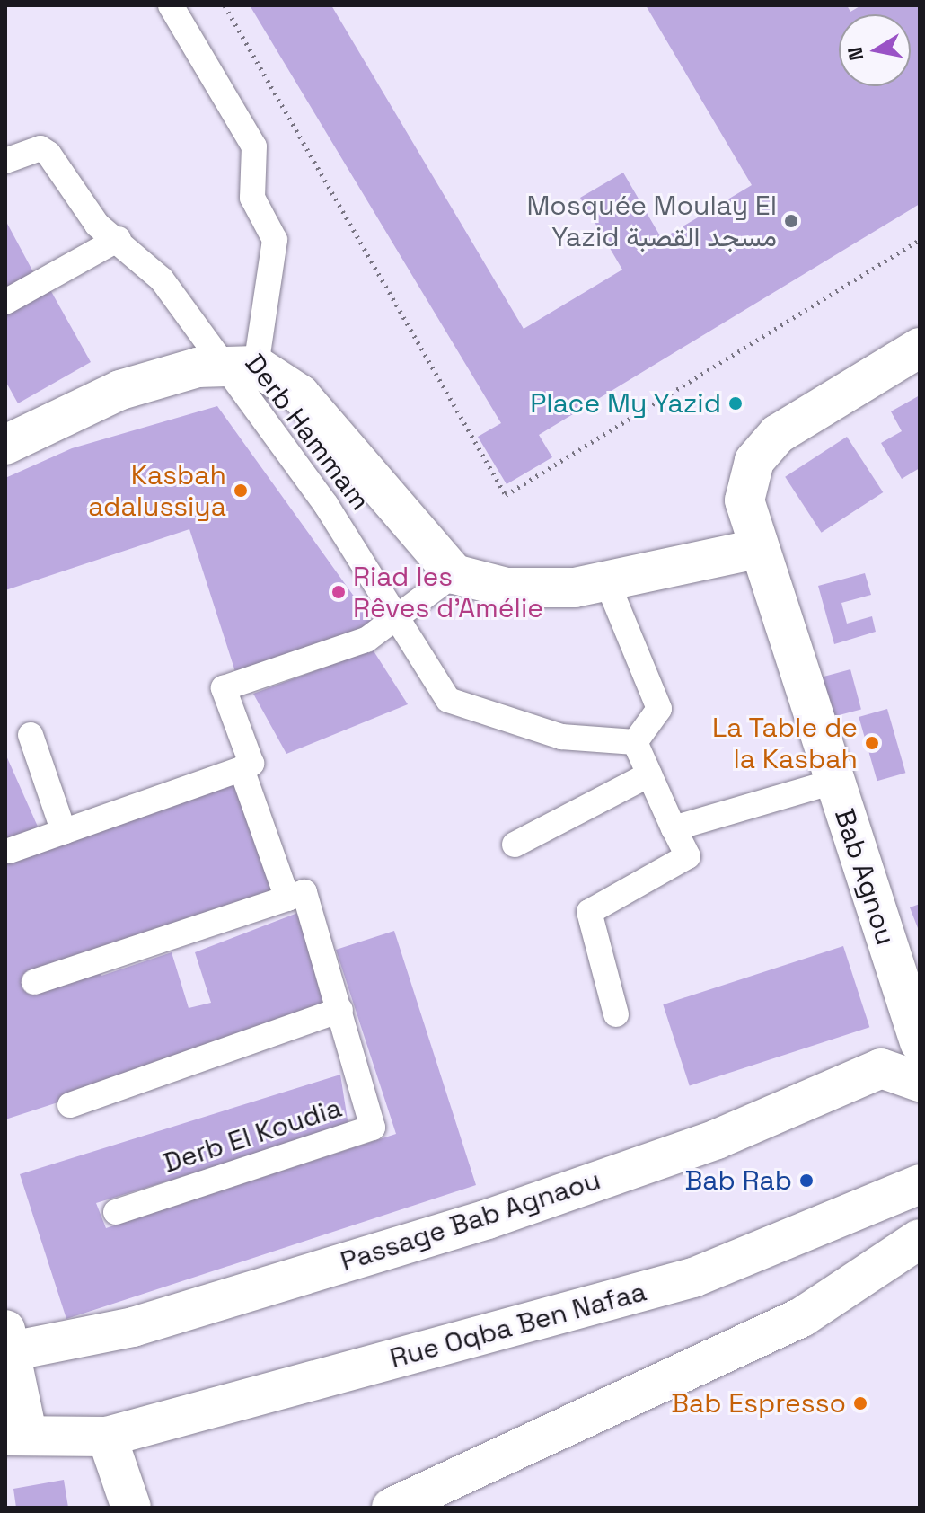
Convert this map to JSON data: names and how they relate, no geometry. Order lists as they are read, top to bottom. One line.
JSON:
{"streets":{"street":["Bab Agnou","Passage Bab Agnaou","Rue Oqba Ben Nafaa"],"lane":["Derb Hammam","Derb El Koudia"]},"places":["Mosquée Moulay El Yazid مسجد القصبة","Place My Yazid","Kasbah adalussiya","Riad les Rêves d'Amélie","La Table de la Kasbah","Bab Rab","Bab Espresso"],"north":"left"}
